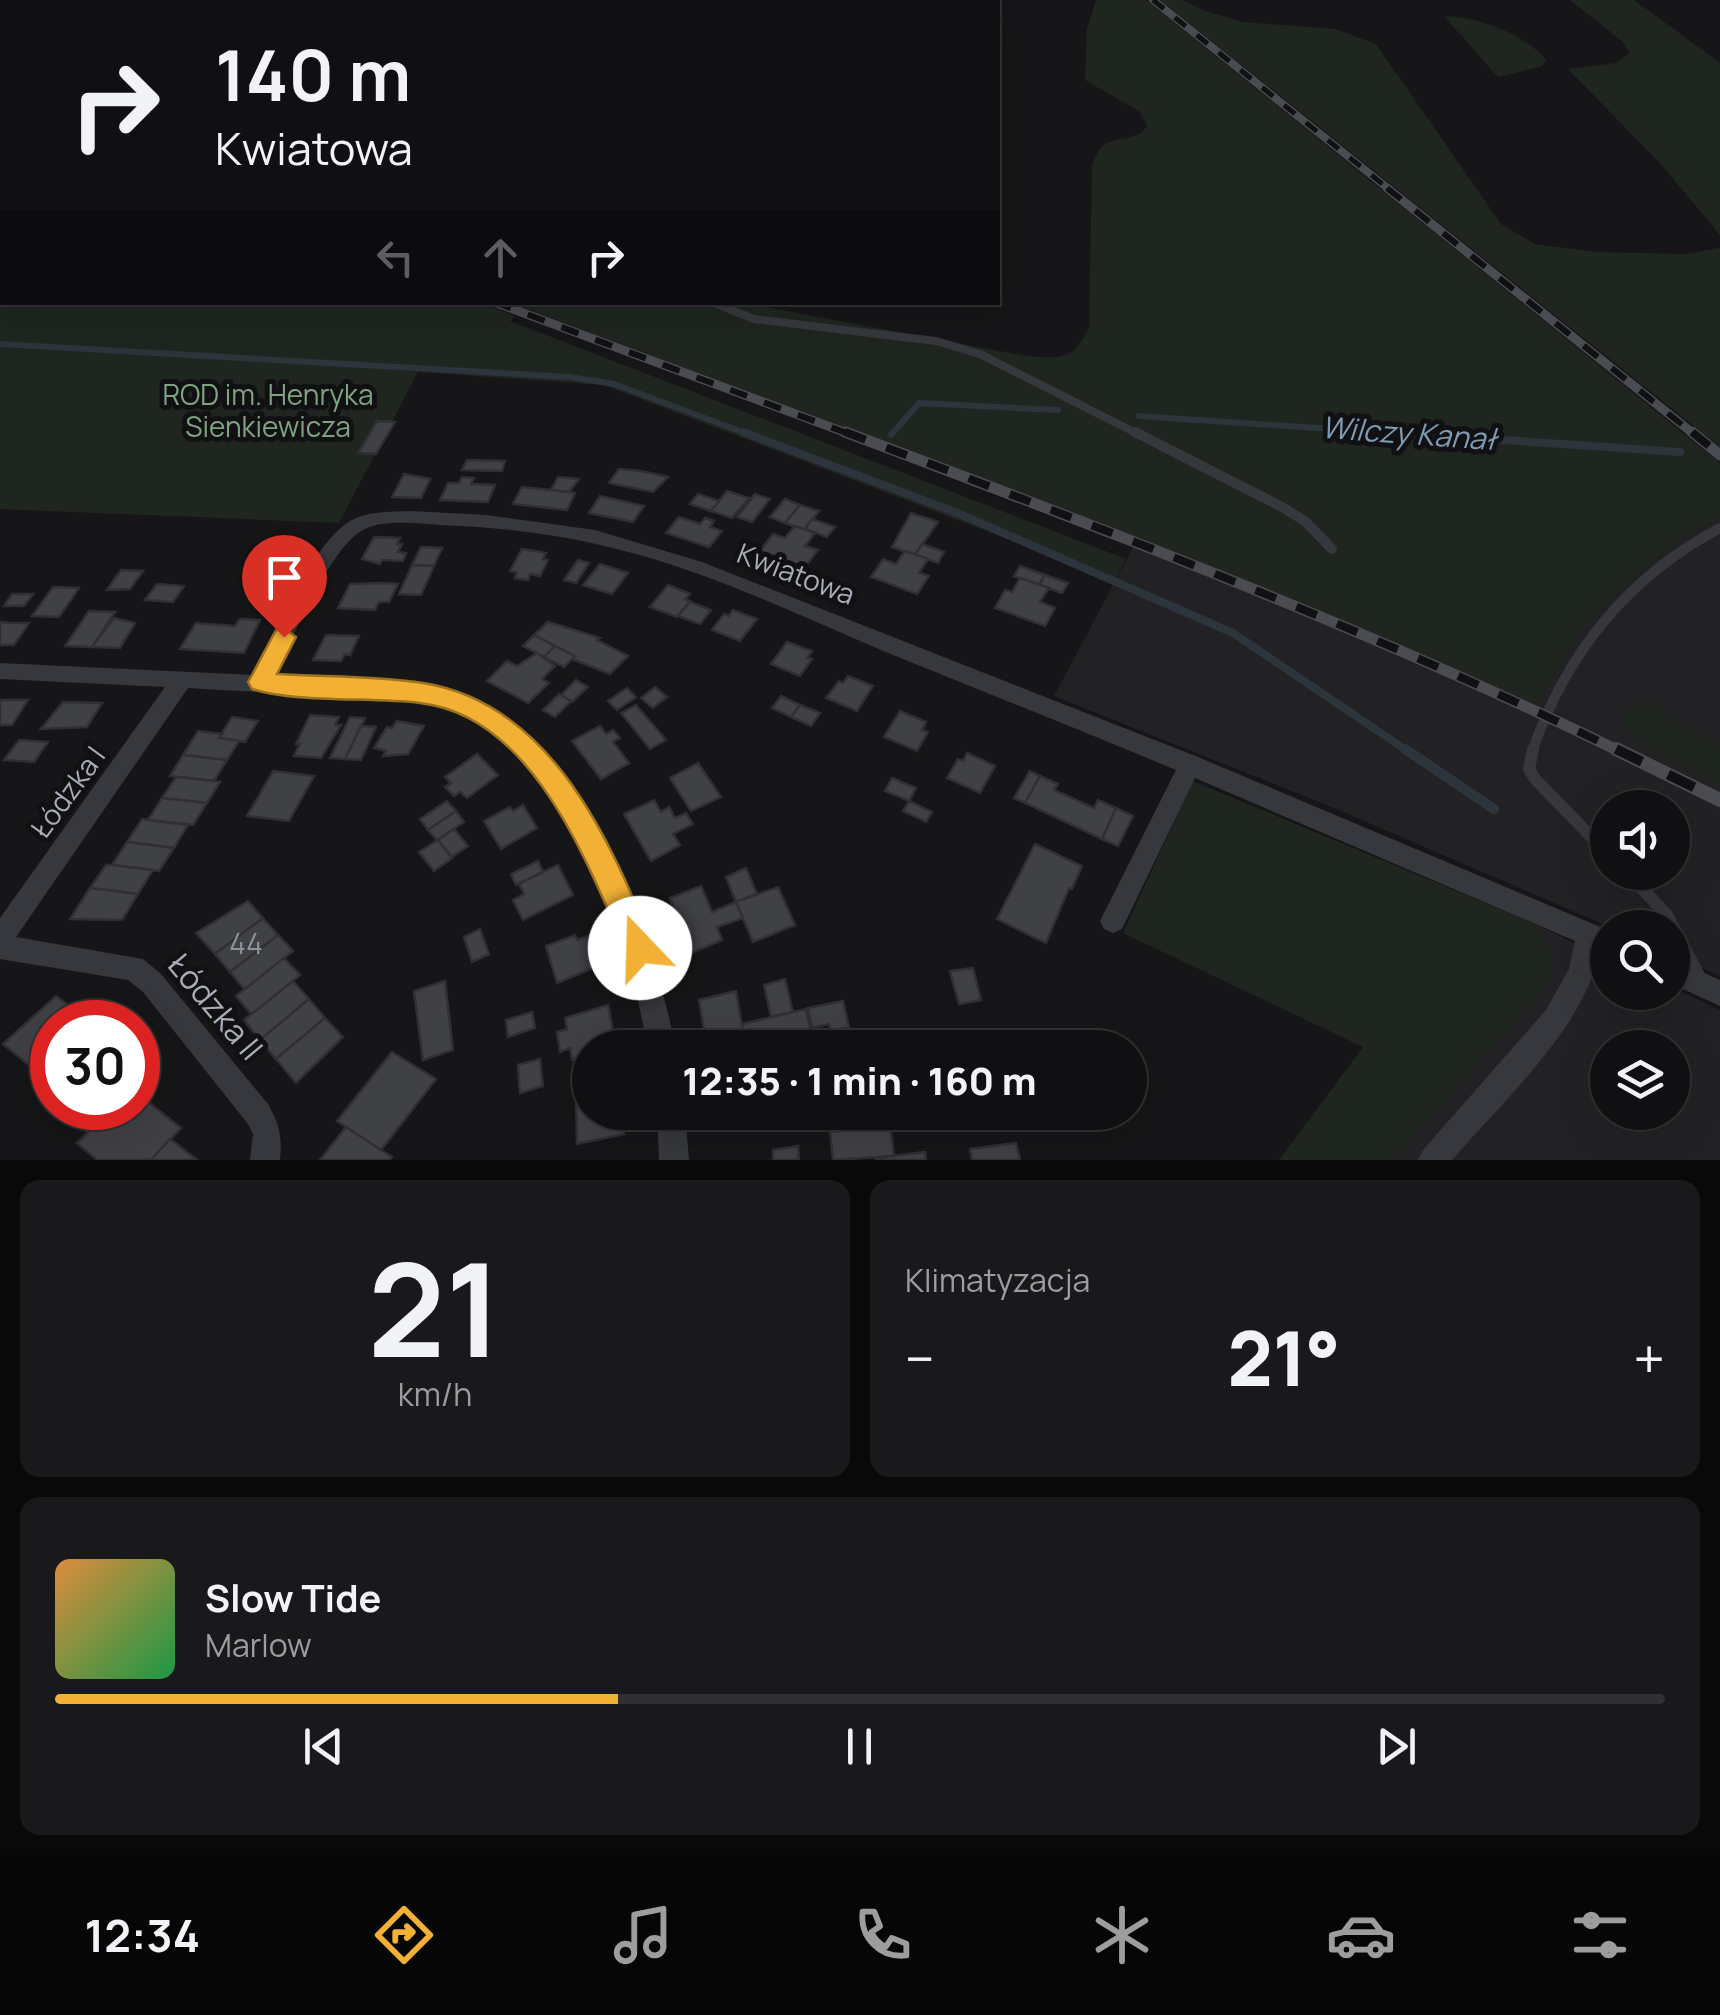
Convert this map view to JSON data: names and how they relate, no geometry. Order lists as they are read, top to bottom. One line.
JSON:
{"streets":{"street":["Kwiatowa","Łódzka I","Łódzka II"]},"water":["Wilczy Kanał"],"parks":["ROD im. Henryka Sienkiewicza"],"house_numbers":["44"],"page":{"turn":["140 m","Kwiatowa"],"limit":"30","trip":"12:35 · 1 min · 160 m","tile":[["21","km/h"],"Klimatyzacja"],"heat":["−","21°","+"],"song":["Slow Tide","Marlow"],"tabs":"12:34"}}
